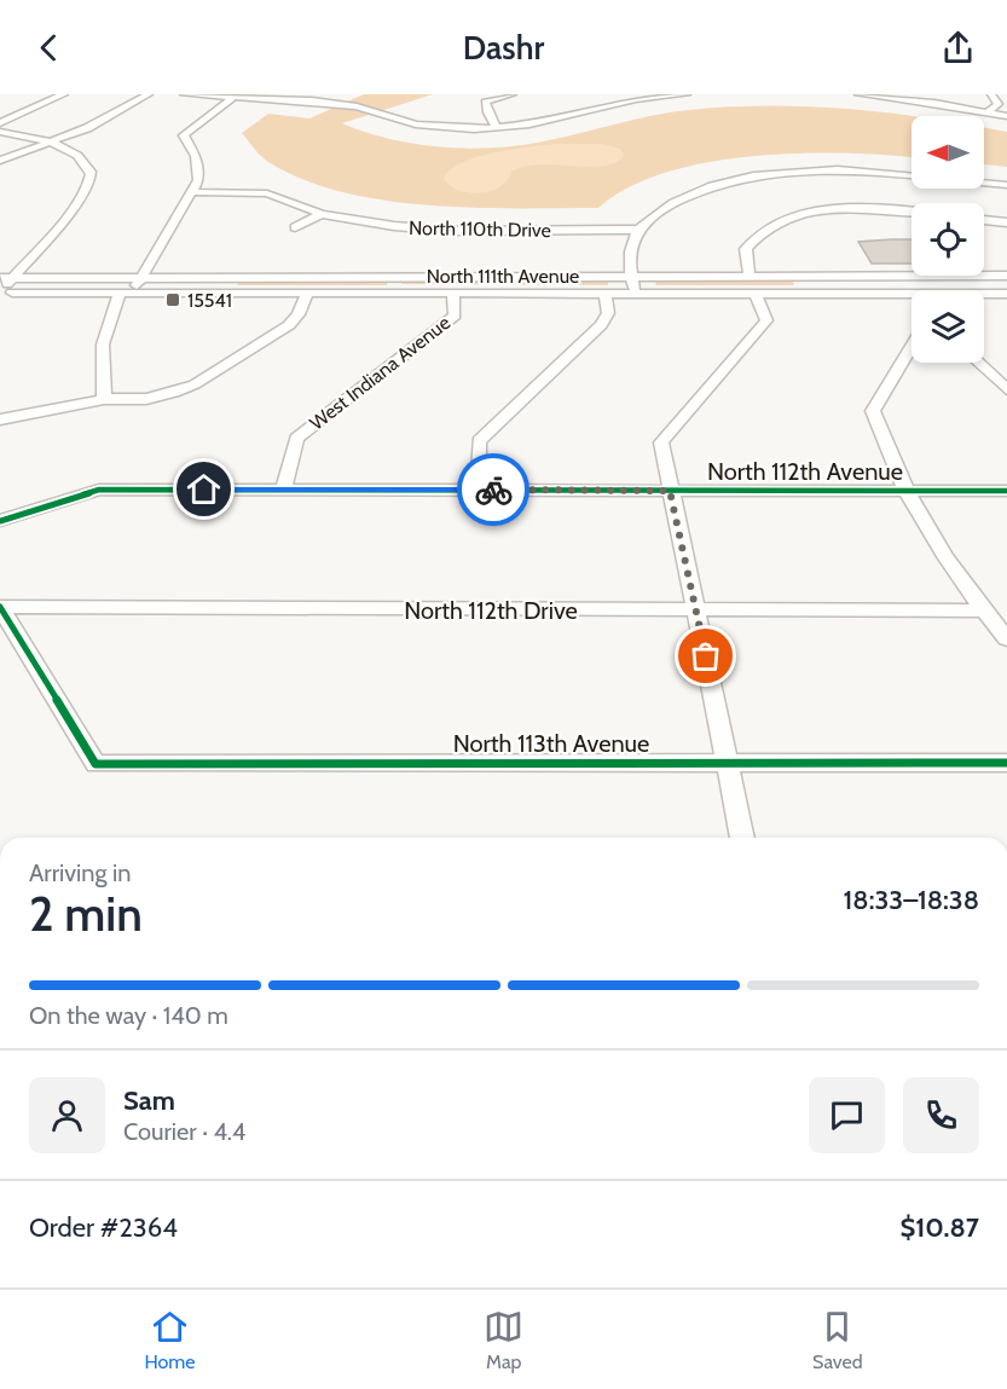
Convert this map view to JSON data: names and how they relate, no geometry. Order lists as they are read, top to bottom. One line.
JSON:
{"streets":{"street":["North 110th Drive","North 111th Avenue","West Indiana Avenue","North 112th Avenue","North 112th Drive","North 113th Avenue"]},"crossings":[["North 111th Avenue","West Indiana Avenue"],["West Indiana Avenue","North 112th Avenue"],["North 112th Drive","North 113th Avenue"]],"places":{"transit":["15541"]},"north":"left","page":{"header":"Dashr","heading":["2 min","Arriving in","18:33–18:38"],"panel":["Sam","Courier · 4.4","Order #2364","$10.87"],"bar":"On the way · 140 m","tabs":["Home","Map","Saved"]}}
